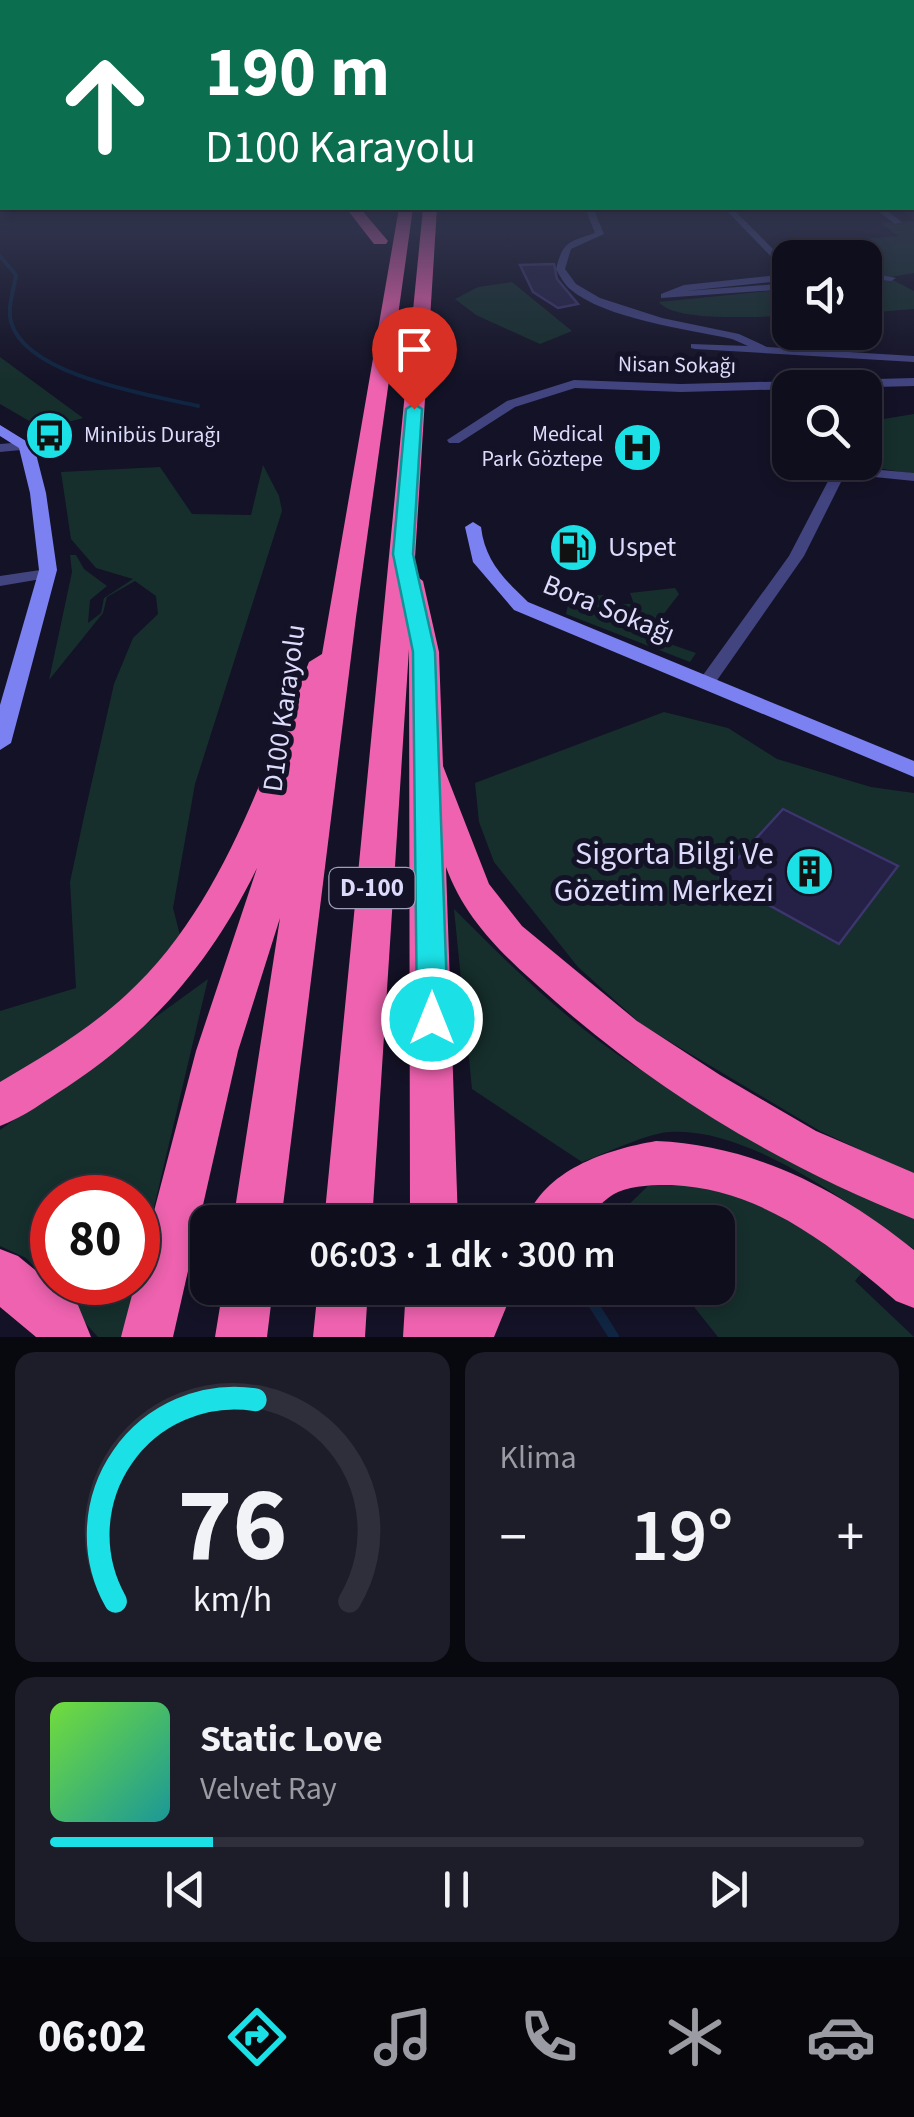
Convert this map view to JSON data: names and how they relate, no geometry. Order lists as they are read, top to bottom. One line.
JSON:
{"streets":{"highway":["D100 Karayolu","D-100"],"main road":["Bora Sokağı"],"street":["Nisan Sokağı"]},"places":{"bus stop":["Minibüs Durağı"],"hospital":["Medical Park Göztepe"],"fuel station":["Uspet"],"building":["Sigorta Bilgi Ve Gözetim Merkezi"]},"page":{"turn":["190 m","D100 Karayolu"],"limit":"80","trip":"06:03 · 1 dk · 300 m","tile":"Klima","heat":["−","19°","+"],"song":["Static Love","Velvet Ray"],"tabs":"06:02","gauge":["76","km/h"]}}
